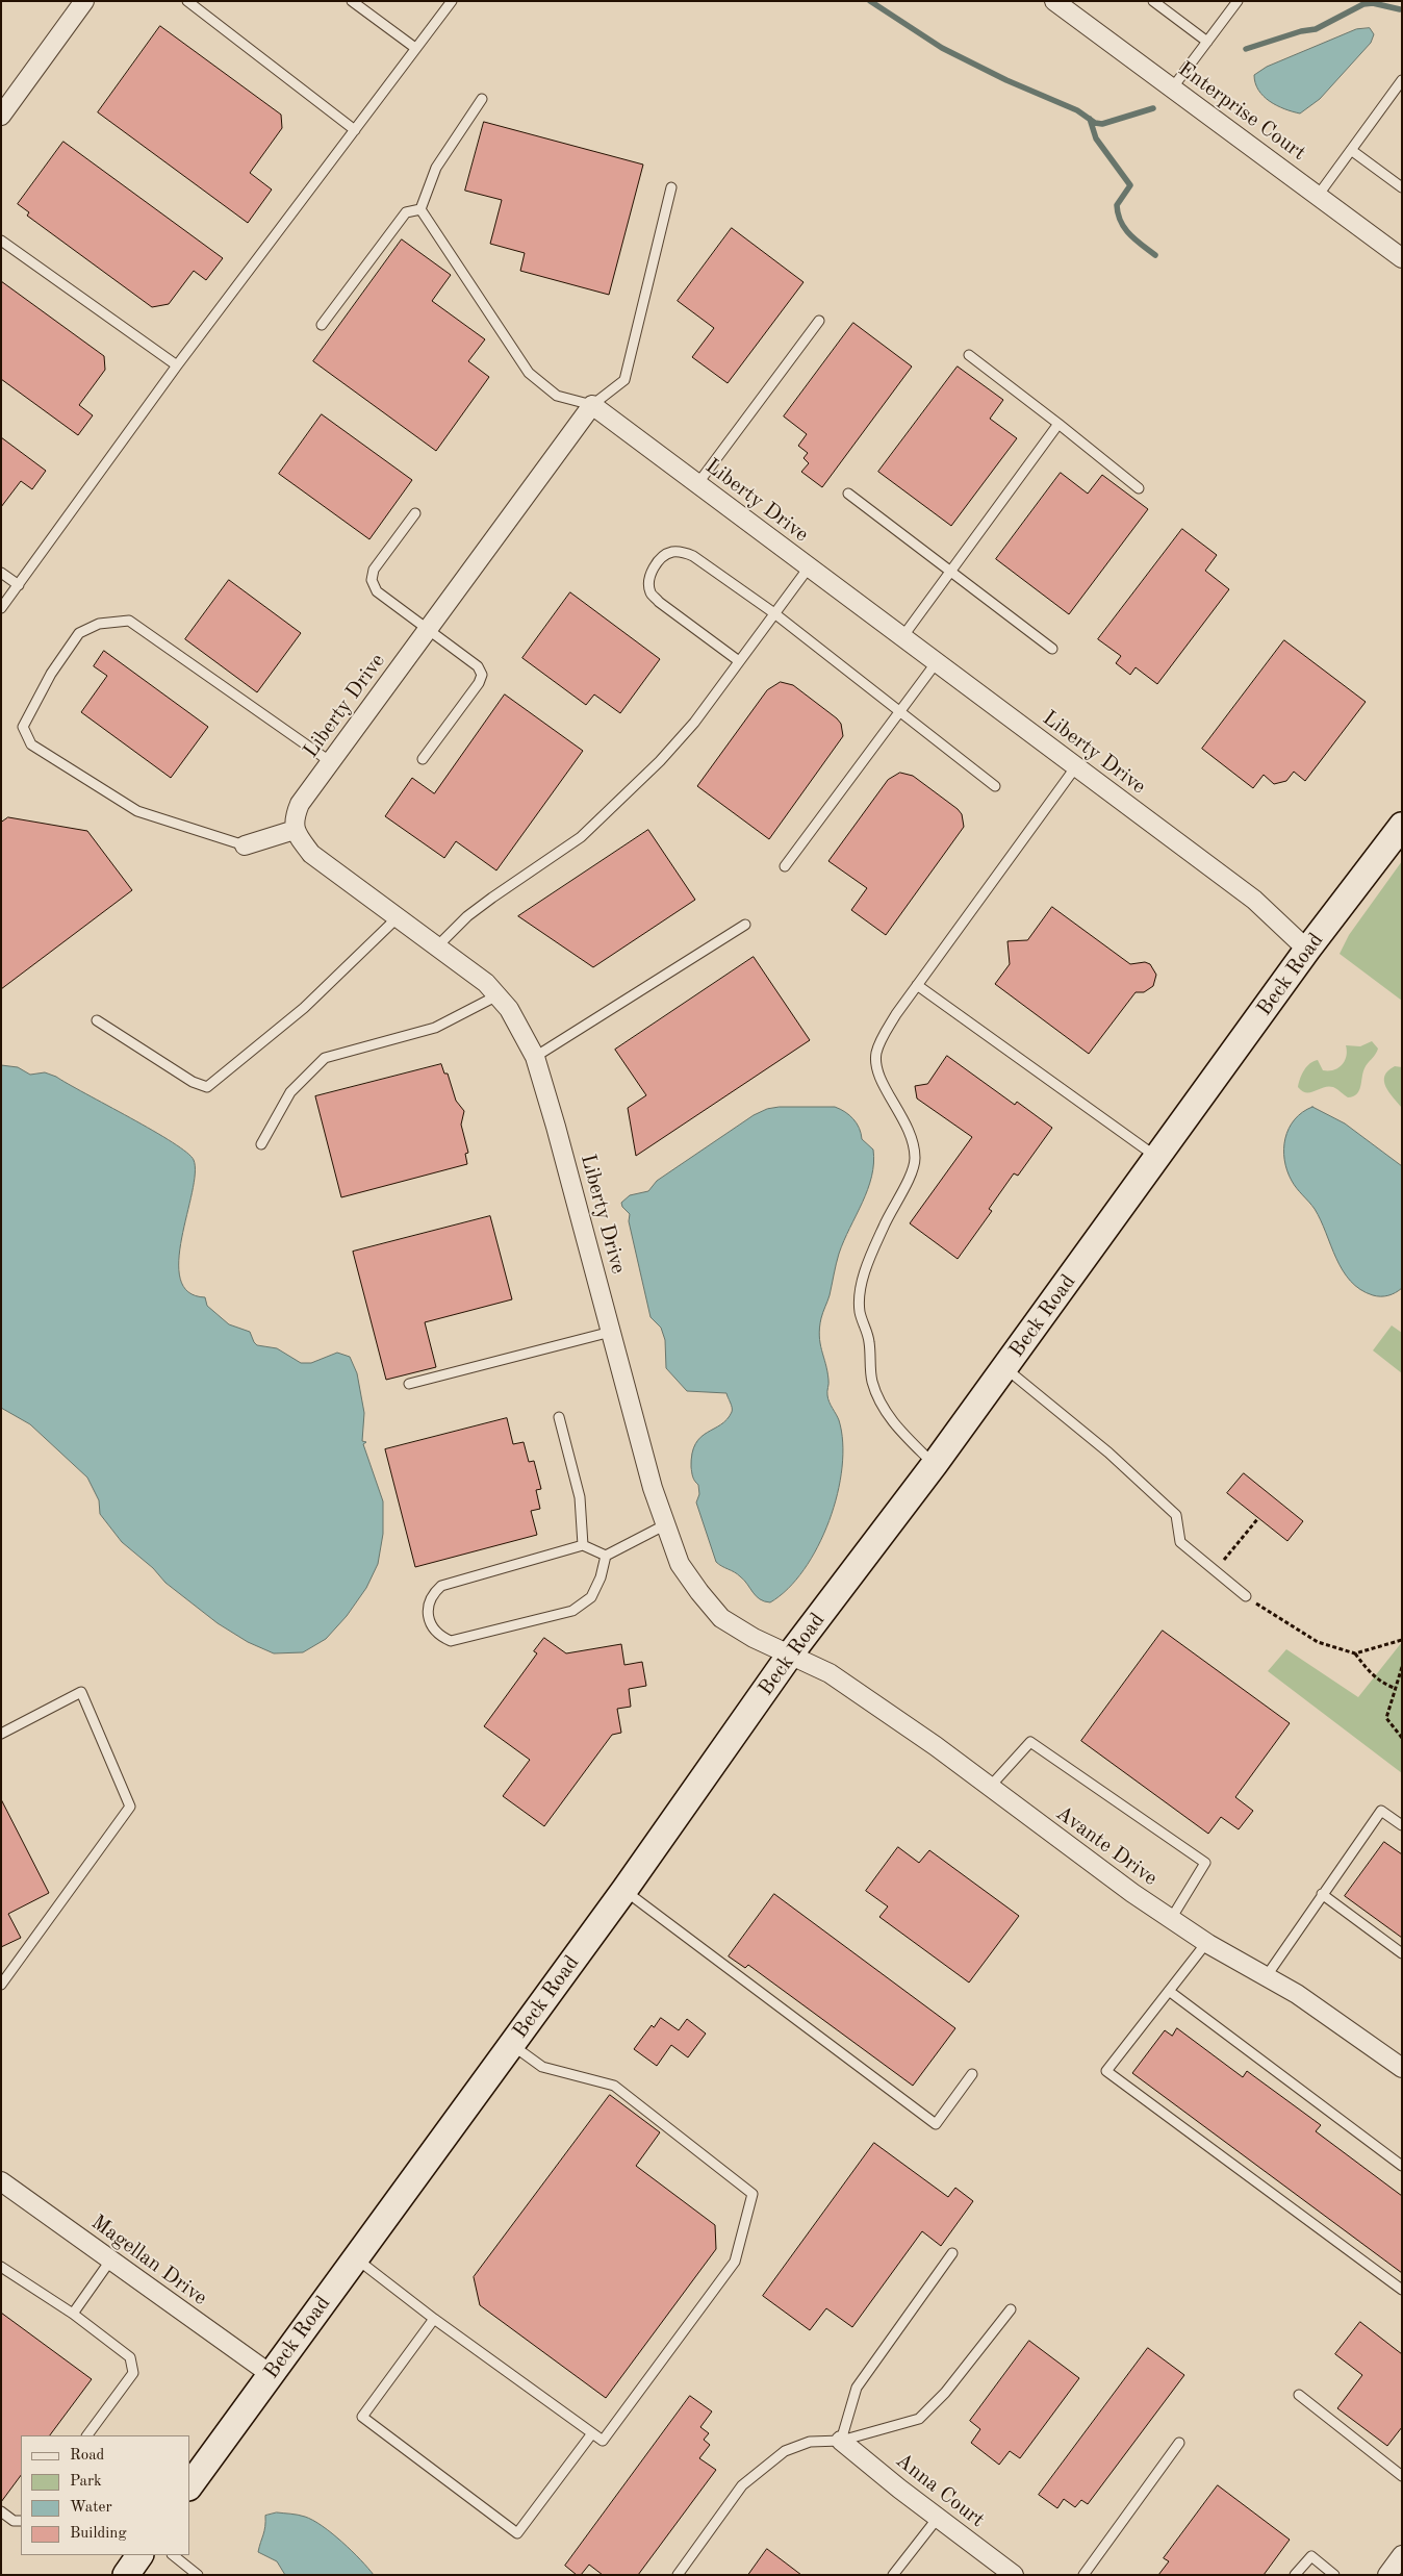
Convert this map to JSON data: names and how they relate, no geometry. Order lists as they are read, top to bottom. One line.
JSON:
{"streets":{"street":["Enterprise Court","Liberty Drive","Beck Road","Avante Drive","Magellan Drive","Anna Court"]},"crossings":[["Liberty Drive","Beck Road"],["Liberty Drive","Avante Drive"],["Beck Road","Avante Drive"],["Beck Road","Magellan Drive"]],"legend":["Road","Park","Water","Building"]}
